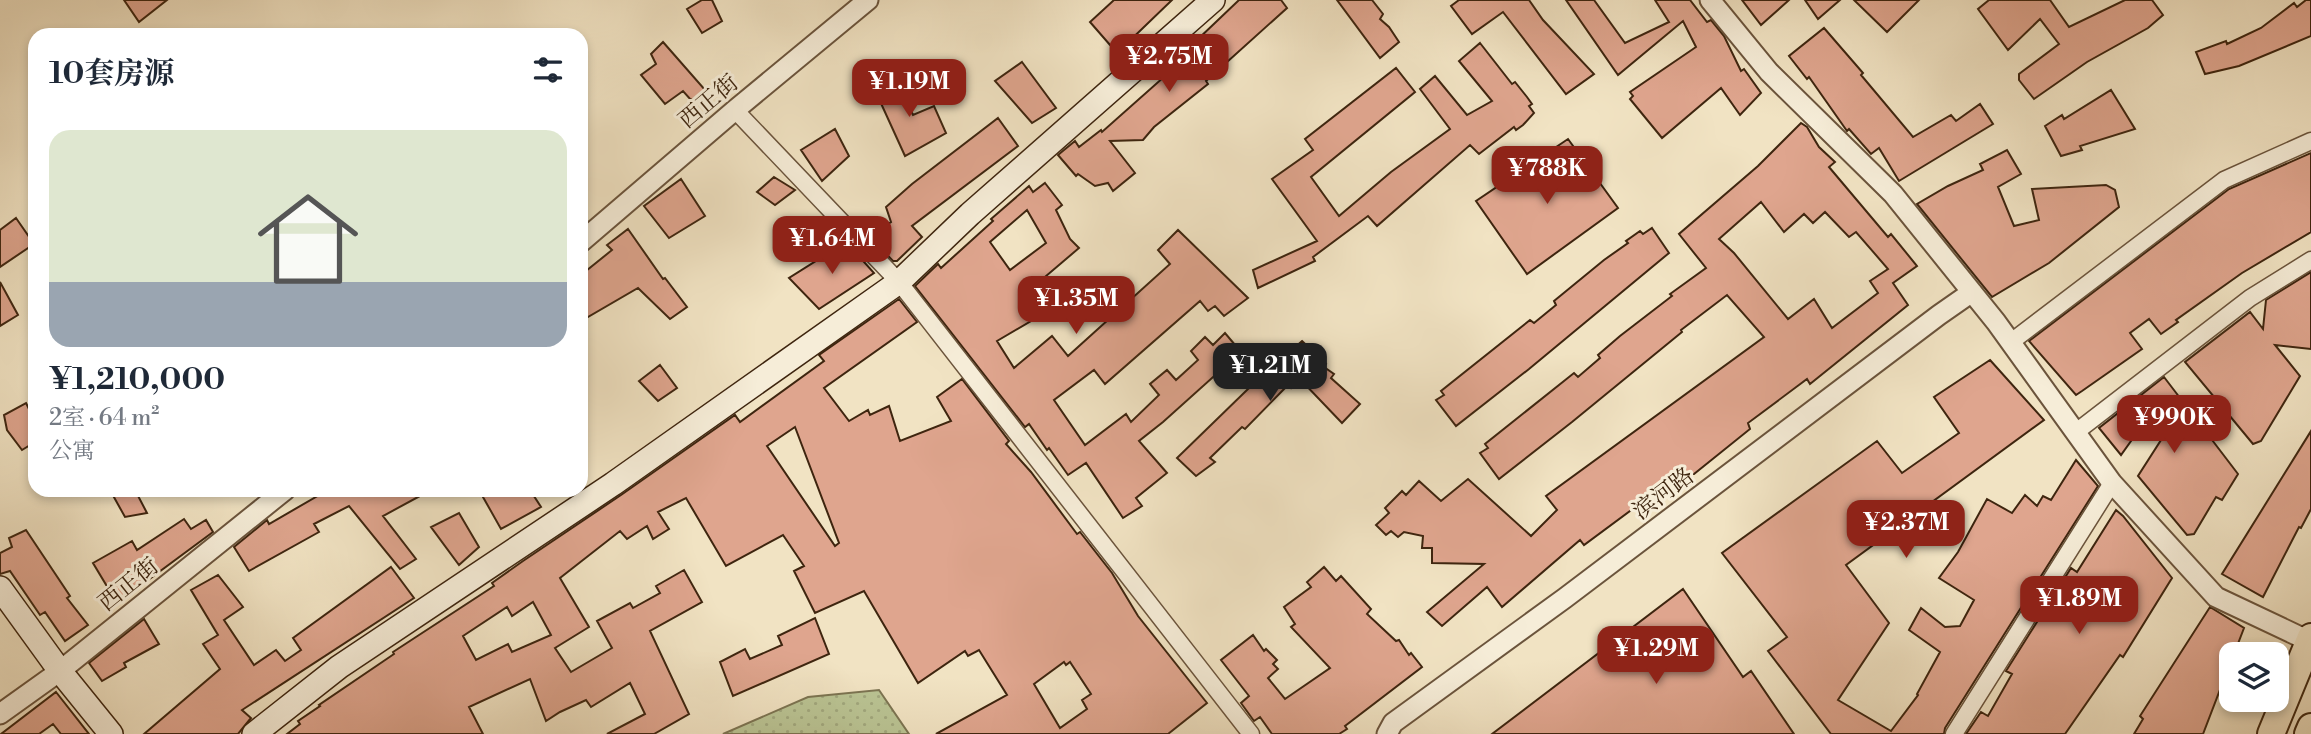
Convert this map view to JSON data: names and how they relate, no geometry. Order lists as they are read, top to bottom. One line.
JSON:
{"streets":{"street":["西正街","滨河路"]},"page":{"heading":"10套房源","price":["¥2.75M","¥1.19M","¥788K","¥1.64M","¥1.35M","¥1.21M","¥990K","¥2.37M","¥1.89M","¥1.29M"],"list":[{"name":"¥1,210,000","note":"2室 · 64 m² · 公寓"}]}}
